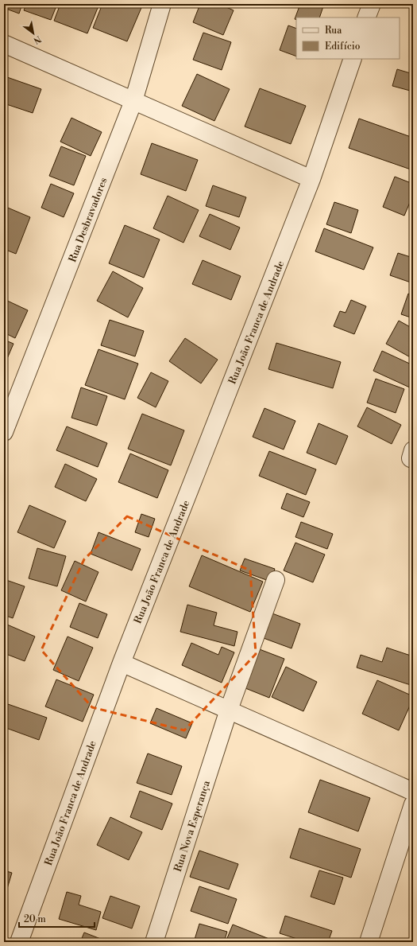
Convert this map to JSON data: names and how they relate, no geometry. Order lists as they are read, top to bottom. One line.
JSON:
{"streets":{"street":["Rua Desbravadores","Rua João Franca de Andrade","Rua Nova Esperança"]},"legend":["Rua","Edifício"],"scale_bar":"20 m","north":"bottom right"}
